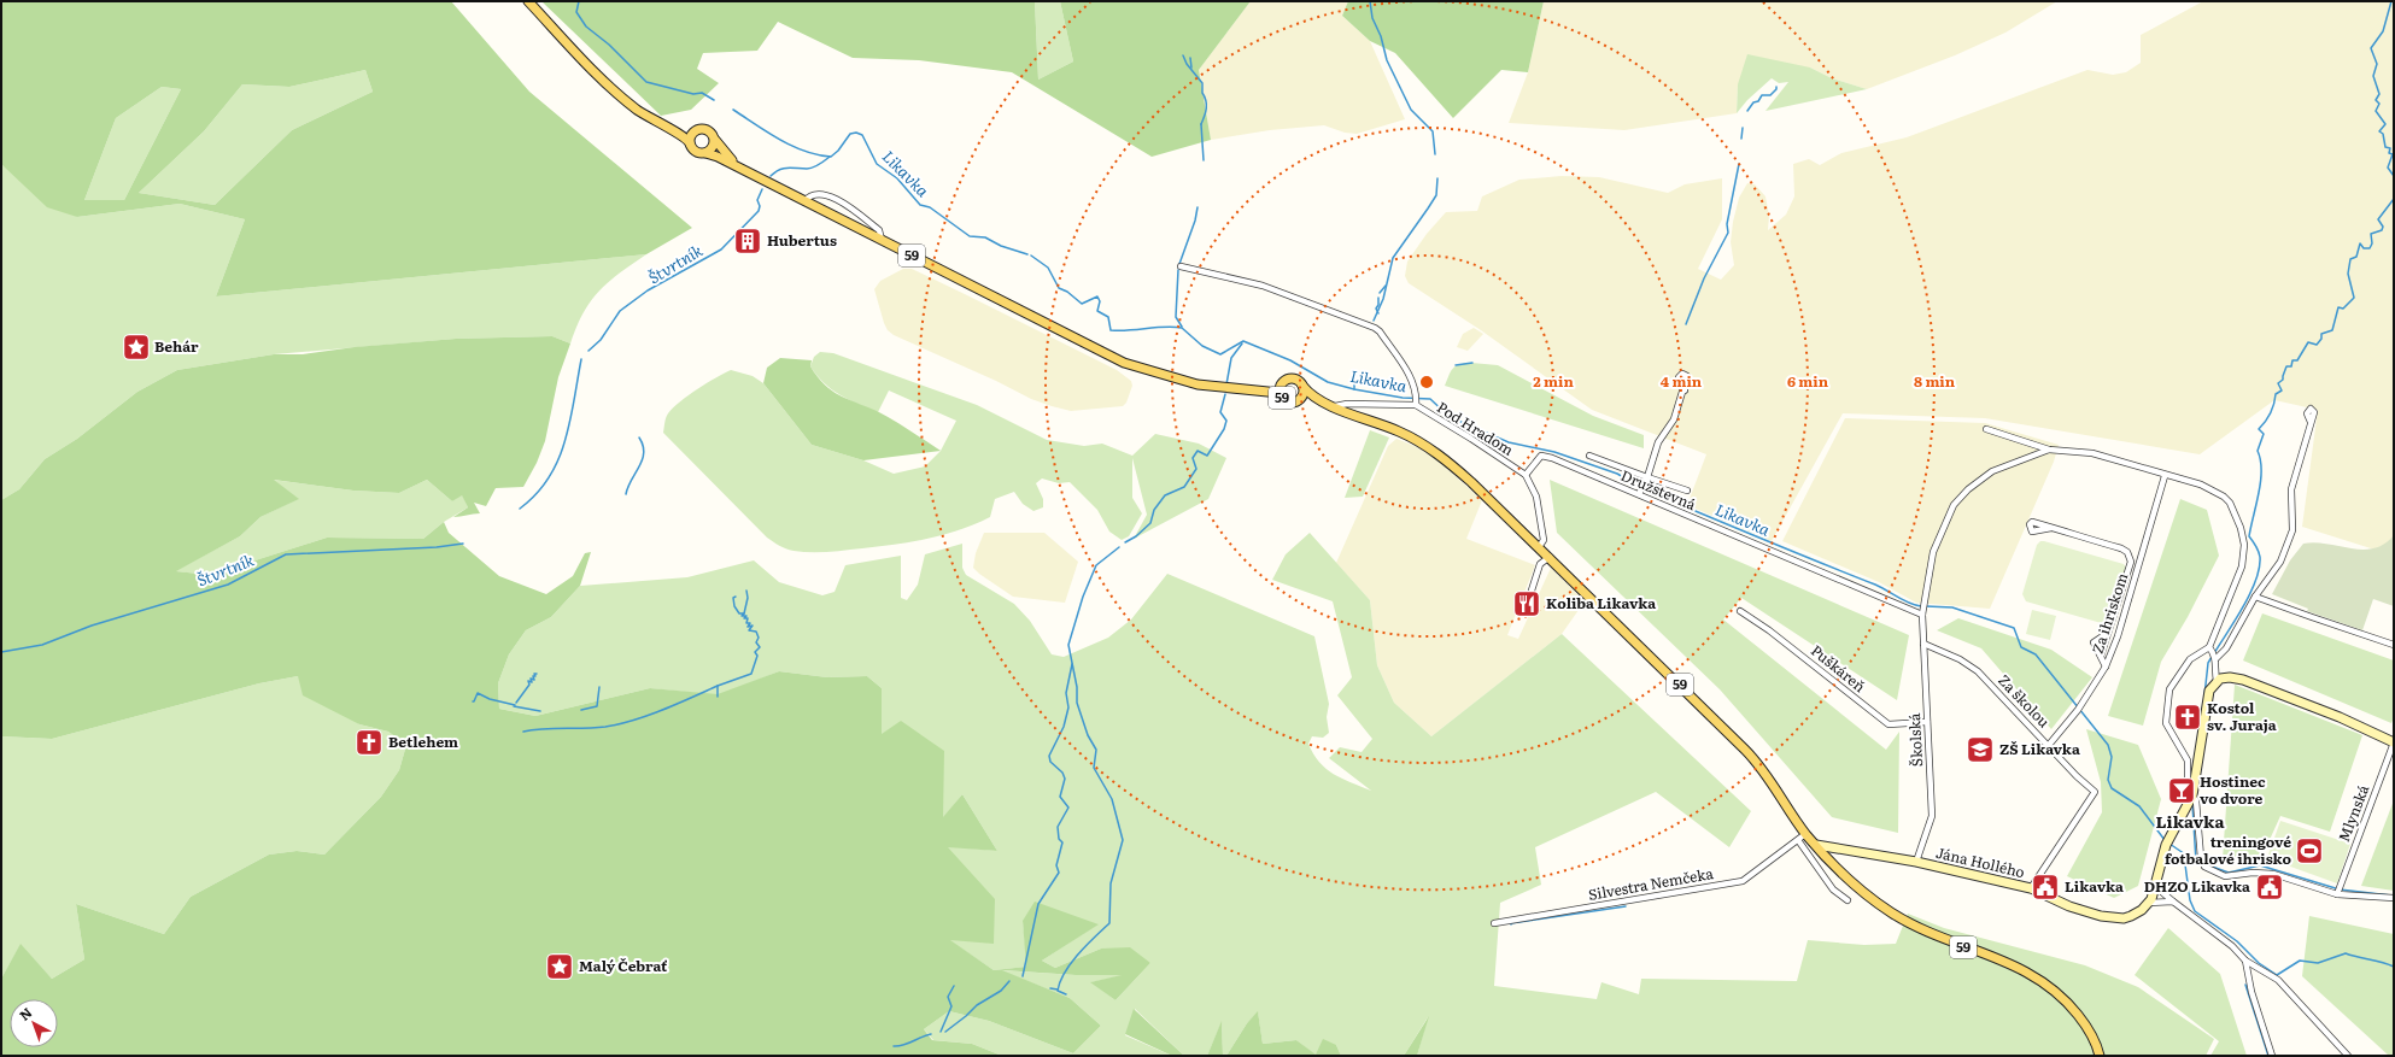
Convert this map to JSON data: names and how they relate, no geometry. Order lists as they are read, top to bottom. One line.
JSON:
{"streets":{"main road":["59"],"street":["Pod Hradom","Družstevná","Za ihriskom","Puškáreň","Za školou","Školská","Mlynská","Jána Hollého","Silvestra Nemčeka"]},"crossings":[["59","Pod Hradom"],["59","Jána Hollého"],["59","Silvestra Nemčeka"],["Pod Hradom","Družstevná"],["Družstevná","Školská"],["Za ihriskom","Za školou"],["Puškáreň","Školská"],["Za školou","Školská"],["Za školou","Jána Hollého"],["Školská","Jána Hollého"]],"districts":["Likavka"],"water":["Likavka","Štvrtník"],"places":{"building":["Hubertus"],"place":["Behár","Malý Čebrať"],"restaurant":["Koliba Likavka"],"church":["Kostol sv. Juraja","Betlehem"],"school or university":["ZŠ Likavka"],"bar":["Hostinec vo dvore"],"sports":["treningové fotbalové ihrisko"],"public building":["Likavka","DHZO Likavka"]},"north":"top left","rings":["2 min","4 min","6 min","8 min"]}
